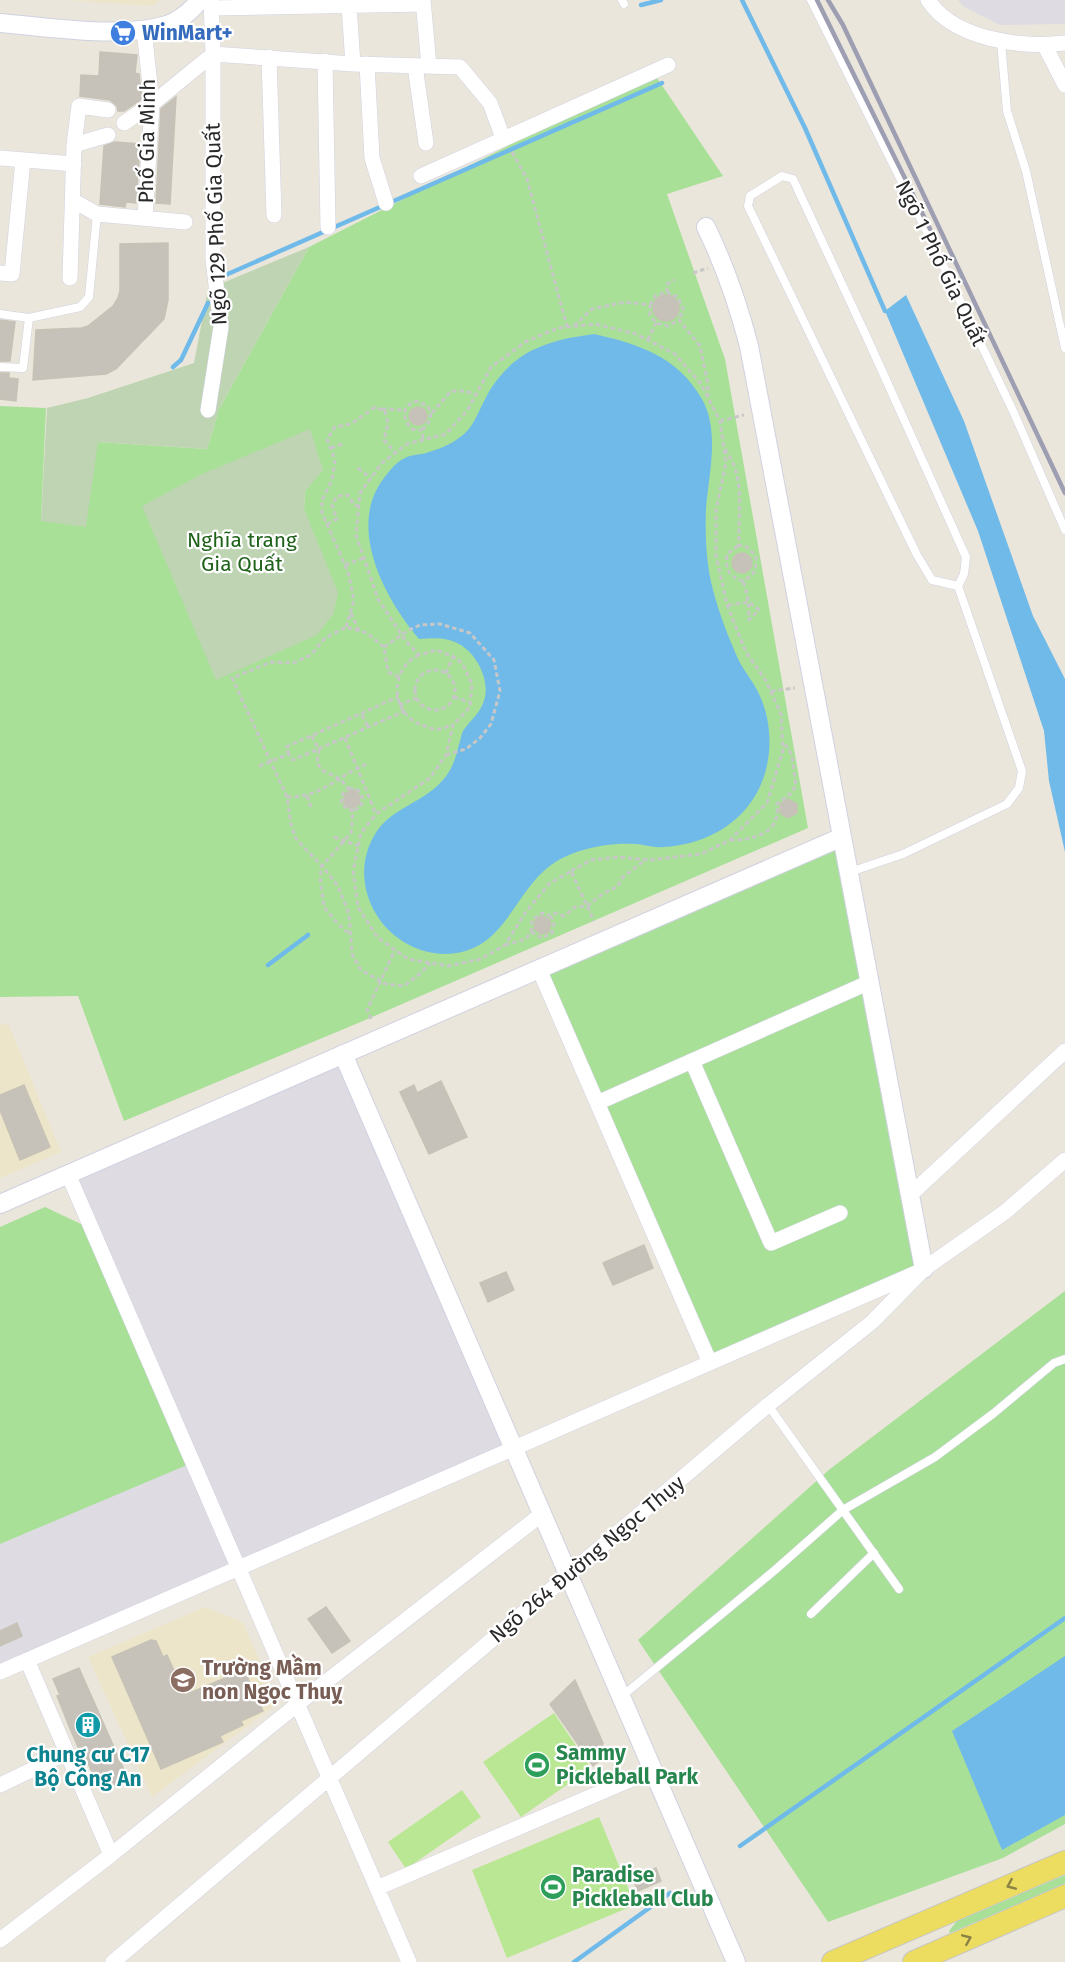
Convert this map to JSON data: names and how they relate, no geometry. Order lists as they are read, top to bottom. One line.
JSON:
{"streets":{"street":["Phố Gia Minh","Ngõ 129 Phố Gia Quất","Ngõ 264 Đường Ngọc Thụy"],"lane":["Ngõ 1 Phố Gia Quất"]},"parks":["Nghĩa trang Gia Quất"],"places":{"supermarket":["WinMart+"],"school or university":["Trường Mầm non Ngọc Thuỵ"],"building":["Chung cư C17 Bộ Công An"],"sports":["Sammy Pickleball Park","Paradise Pickleball Club"]}}
